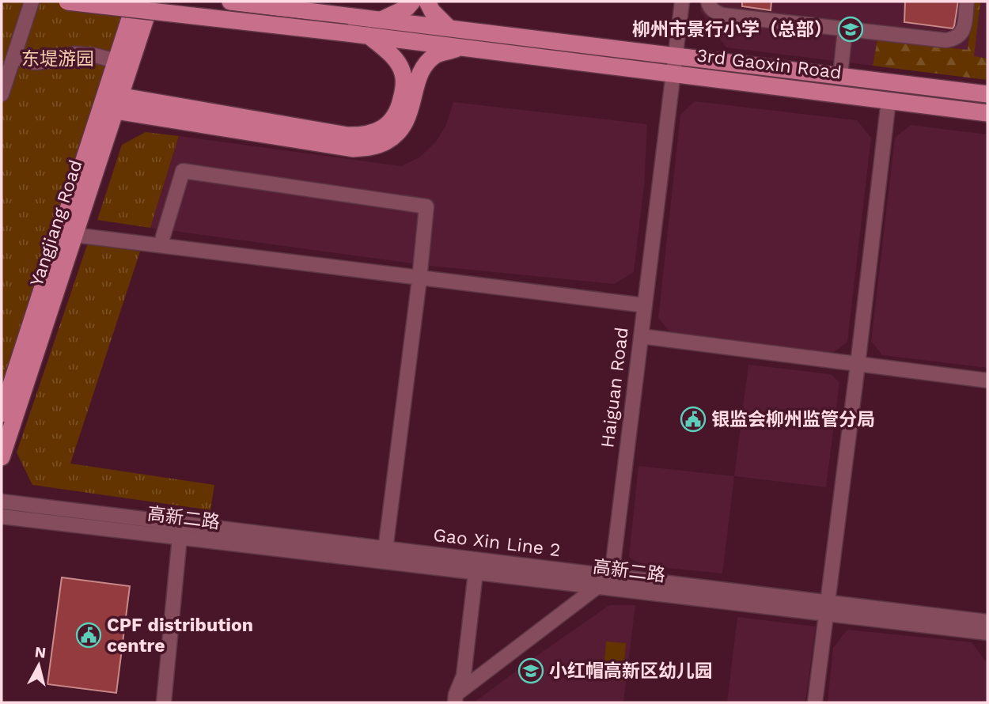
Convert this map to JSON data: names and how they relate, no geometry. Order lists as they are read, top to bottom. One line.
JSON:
{"streets":{"main road":["3rd Gaoxin Road","Yangjiang Road"],"street":["Haiguan Road","高新二路","Gao Xin Line 2"]},"crossings":[["3rd Gaoxin Road","Haiguan Road"],["Haiguan Road","Gao Xin Line 2"],["高新二路","Gao Xin Line 2"]],"parks":["东堤游园"],"places":{"school or university":["柳州市景行小学（总部）","小红帽高新区幼儿园"],"public building":["银监会柳州监管分局","CPF distribution centre"]},"north":"top"}
